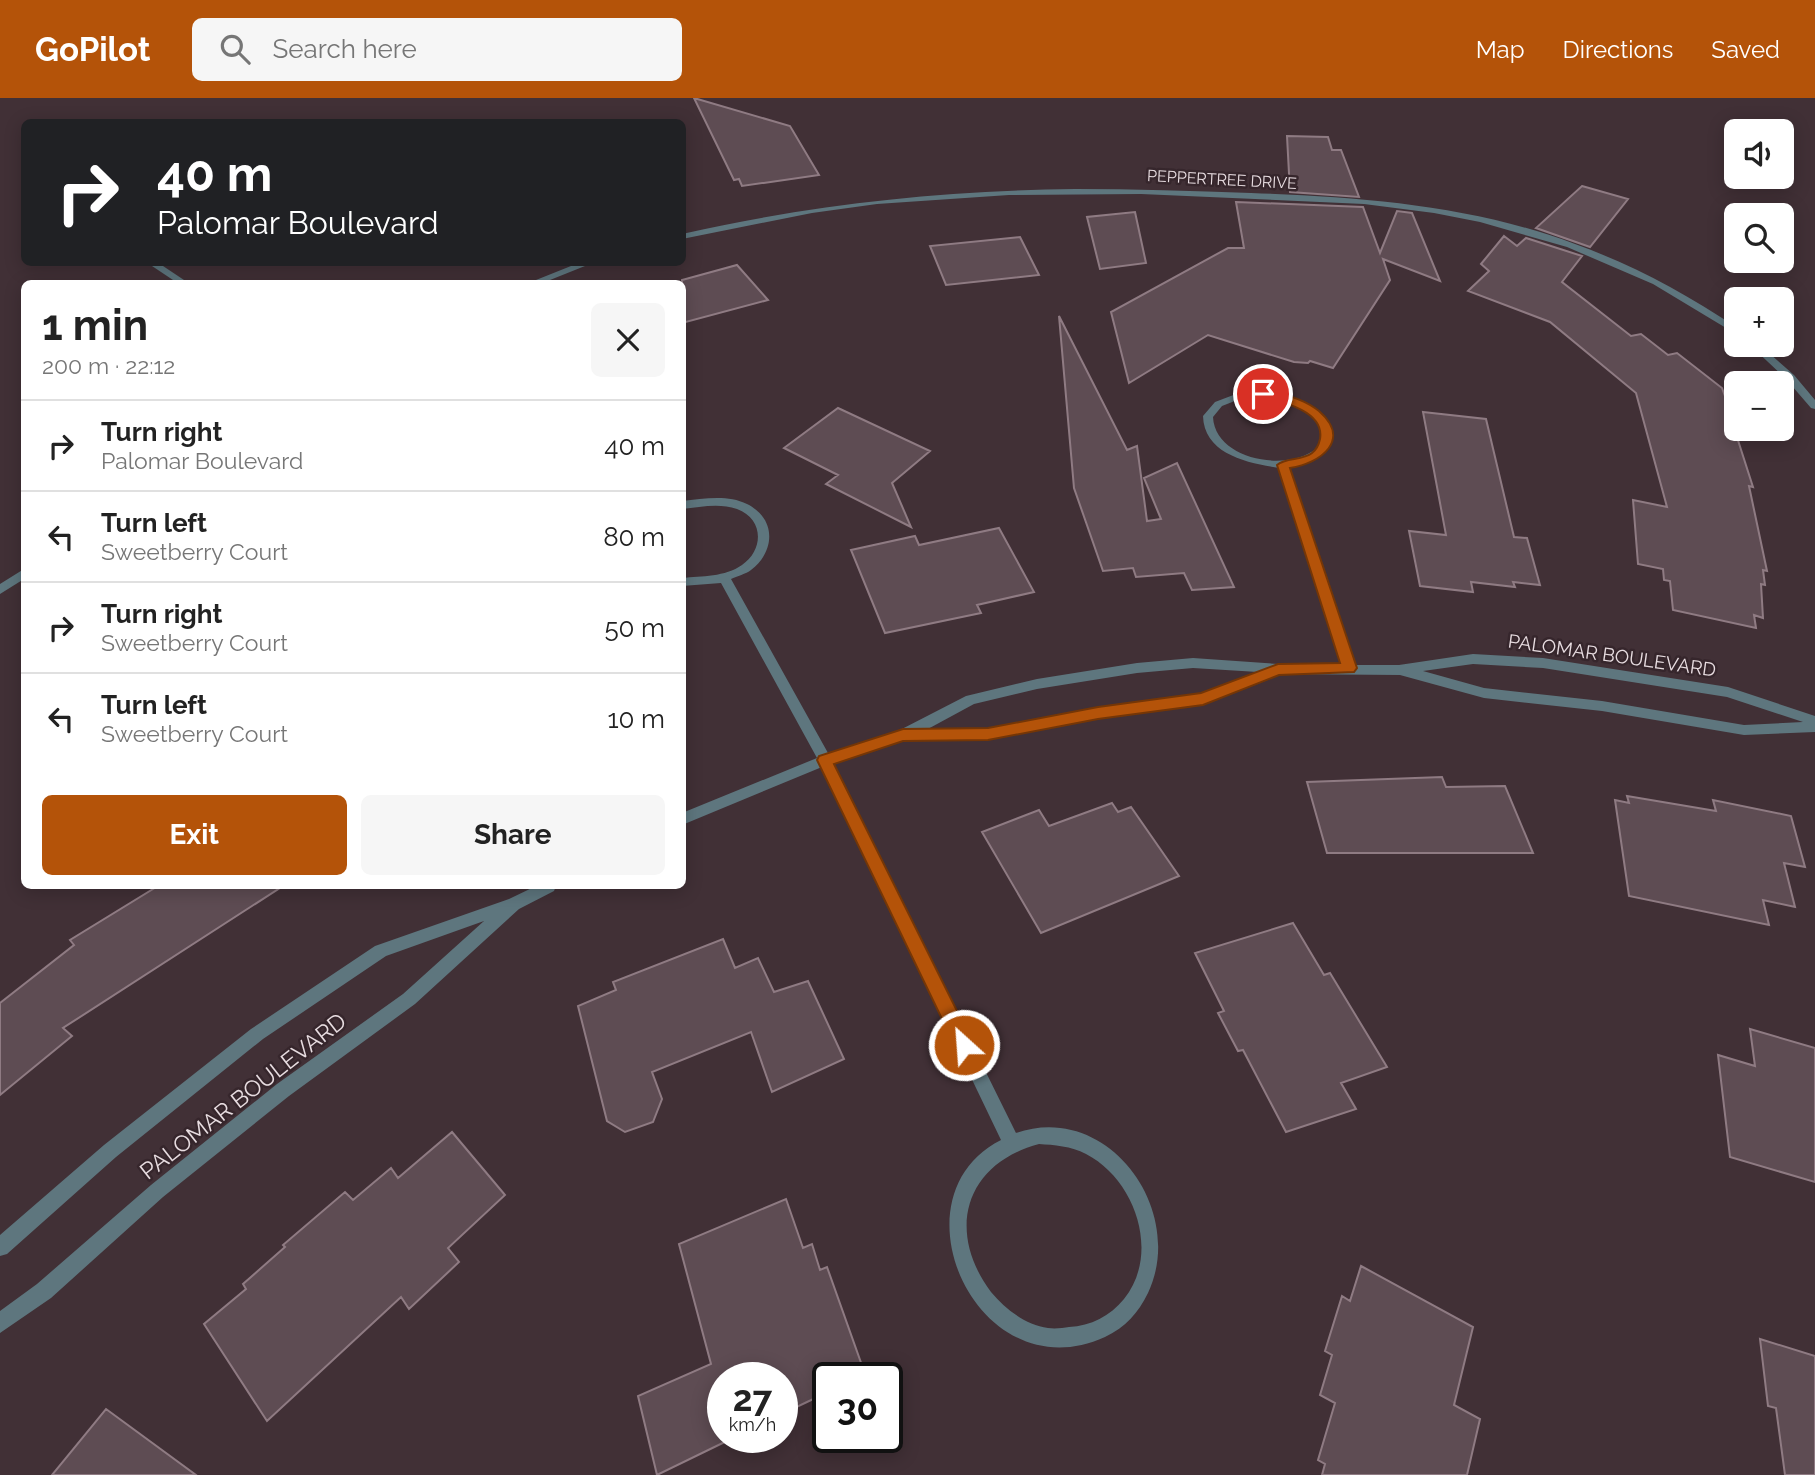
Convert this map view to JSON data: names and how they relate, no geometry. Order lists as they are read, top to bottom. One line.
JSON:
{"streets":{"street":["PEPPERTREE DRIVE","PALOMAR BOULEVARD"]},"page":{"header":"GoPilot","search":"Search here","nav":["Map","Directions","Saved"],"map_buttons":["+","−"],"turn":["40 m","Palomar Boulevard"],"heading":["1 min","200 m · 22:12"],"list":[{"name":"Turn right","note":"Palomar Boulevard","value":"40 m"},{"name":"Turn left","note":"Sweetberry Court","value":"80 m"},{"name":"Turn right","note":"Sweetberry Court","value":"50 m"},{"name":"Turn left","note":"Sweetberry Court","value":"10 m"}],"buttons":["Exit","Share"],"speed":"27 km/h","limit":"30"}}
